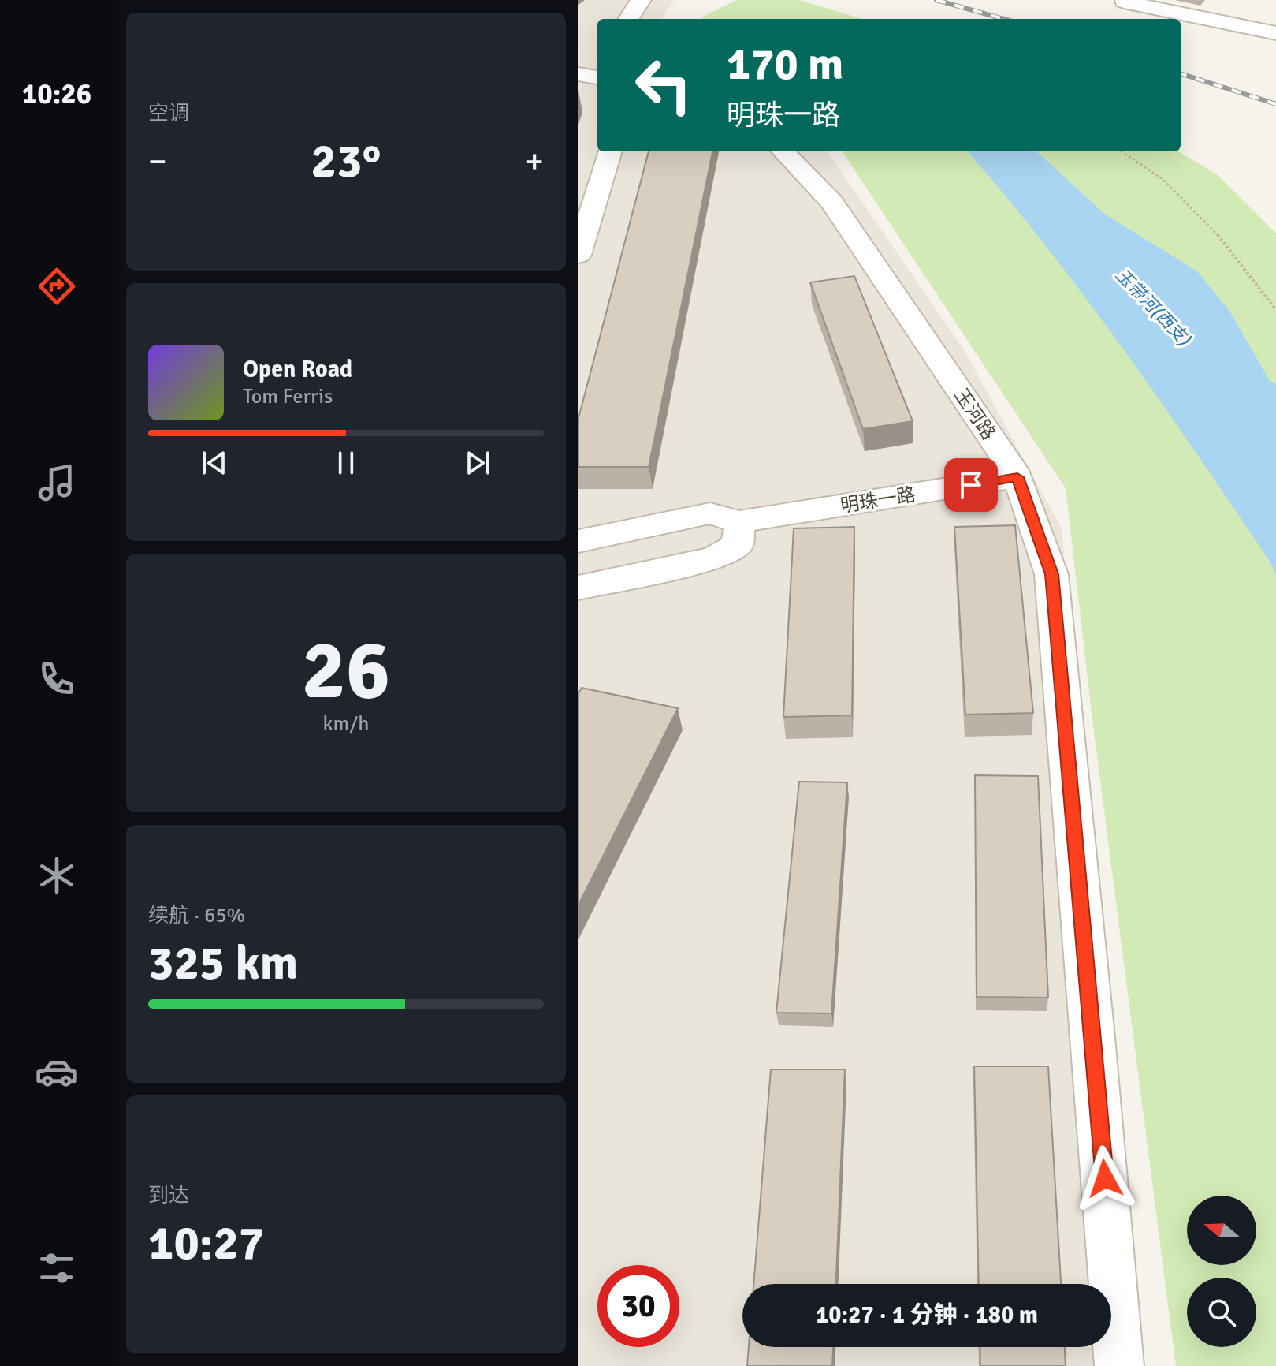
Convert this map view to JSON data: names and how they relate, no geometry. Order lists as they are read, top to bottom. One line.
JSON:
{"streets":{"street":["玉河路","明珠一路"]},"crossings":[["玉河路","明珠一路"]],"water":["玉带河(西支)"],"north":"left","page":{"tabs":"10:26","tile":["空调",["26","km/h"],["续航 · 65%","325 km"],["到达","10:27"]],"turn":["170 m","明珠一路"],"heat":["−","23°","+"],"song":["Open Road","Tom Ferris"],"limit":"30","trip":"10:27 · 1 分钟 · 180 m"}}
